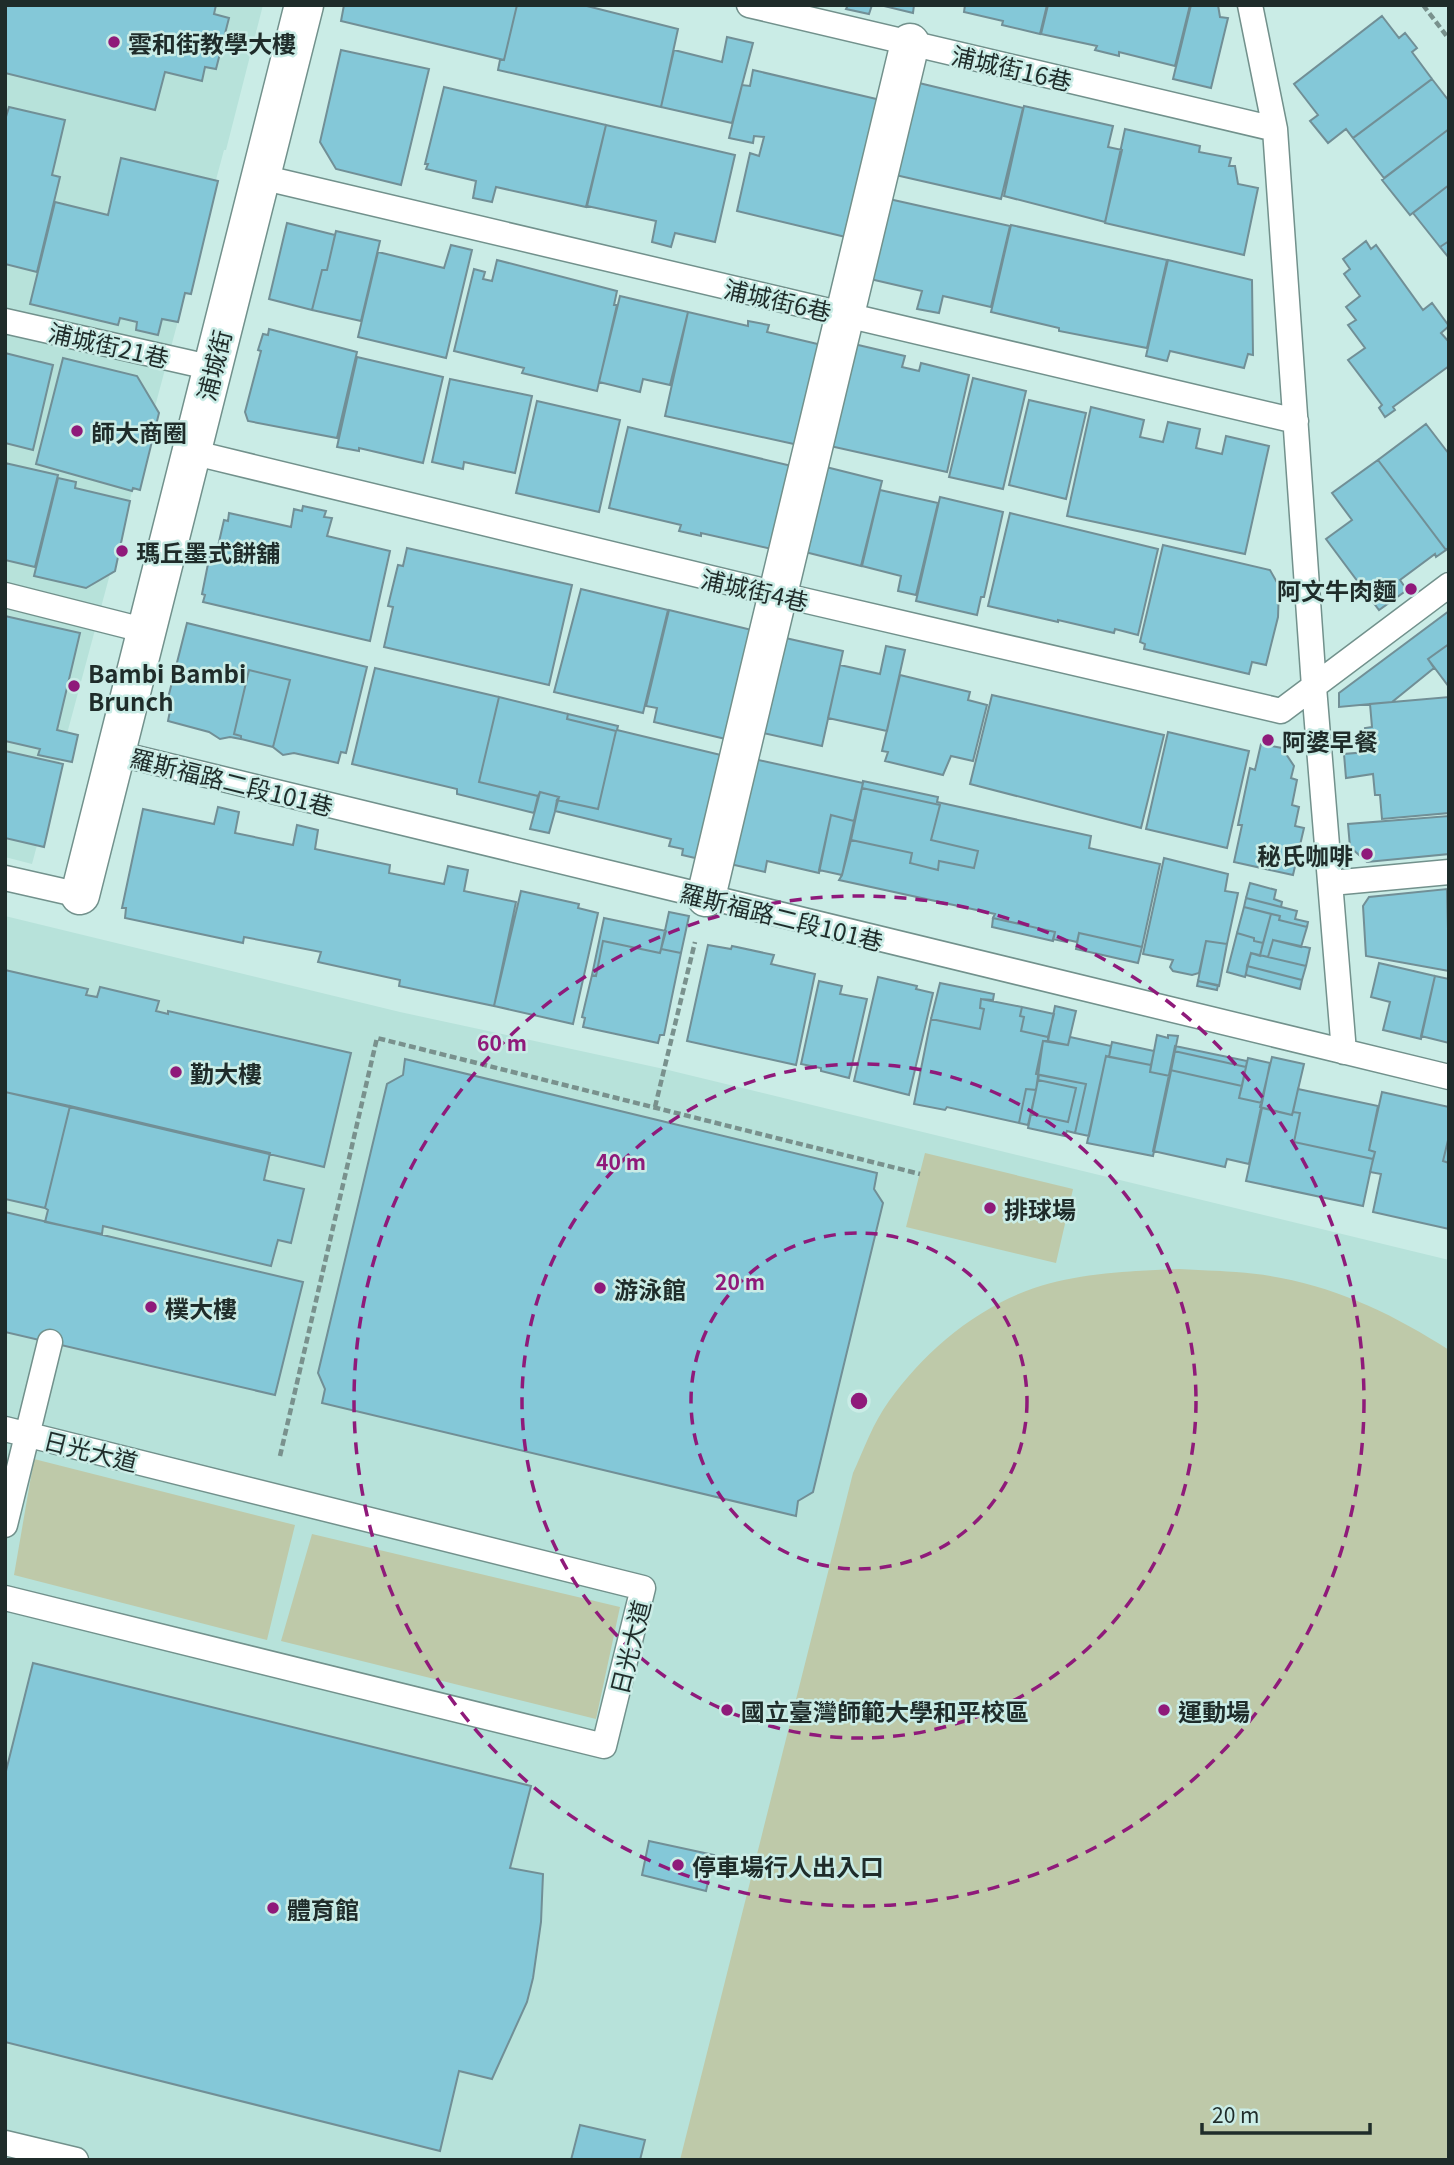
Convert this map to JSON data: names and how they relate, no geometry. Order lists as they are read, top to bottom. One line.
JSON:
{"streets":{"street":["浦城街"],"lane":["浦城街16巷","浦城街6巷","浦城街21巷","浦城街4巷","羅斯福路二段101巷","日光大道"]},"crossings":[["浦城街6巷","浦城街"],["浦城街21巷","浦城街"],["浦城街","浦城街4巷"],["浦城街","羅斯福路二段101巷"]],"places":["雲和街教學大樓","師大商圈","瑪丘墨式餅舖","阿文牛肉麵","Bambi Bambi Brunch","阿婆早餐","秘氏咖啡","勤大樓","排球場","游泳館","樸大樓","國立臺灣師範大學和平校區","運動場","停車場行人出入口","體育館"],"scale_bar":"20 m","rings":["60 m","40 m","20 m"]}
